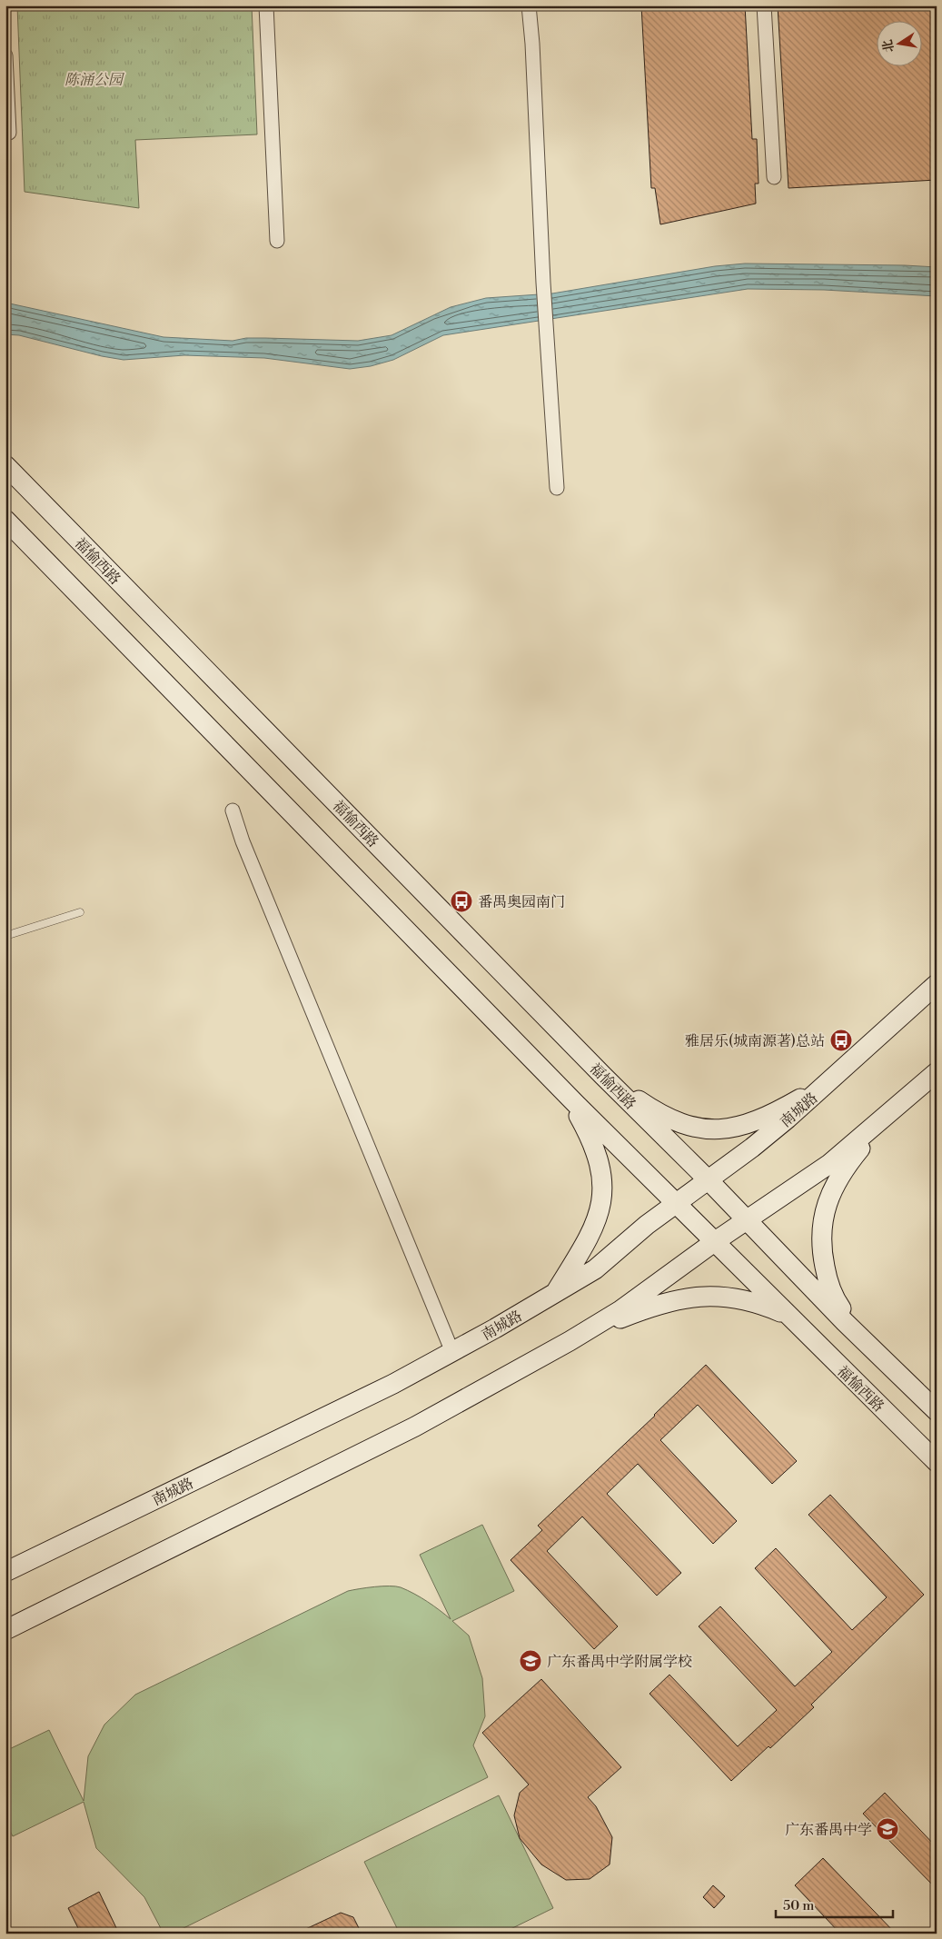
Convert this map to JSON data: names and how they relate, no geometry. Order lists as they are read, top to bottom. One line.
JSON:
{"streets":{"street":["福愉西路","南城路"]},"crossings":[["福愉西路","南城路"]],"parks":["陈涌公园"],"places":{"bus stop":["番禺奥园南门","雅居乐(城南源著)总站"],"school or university":["广东番禺中学附属学校","广东番禺中学"]},"scale_bar":"50 m","north":"left"}
